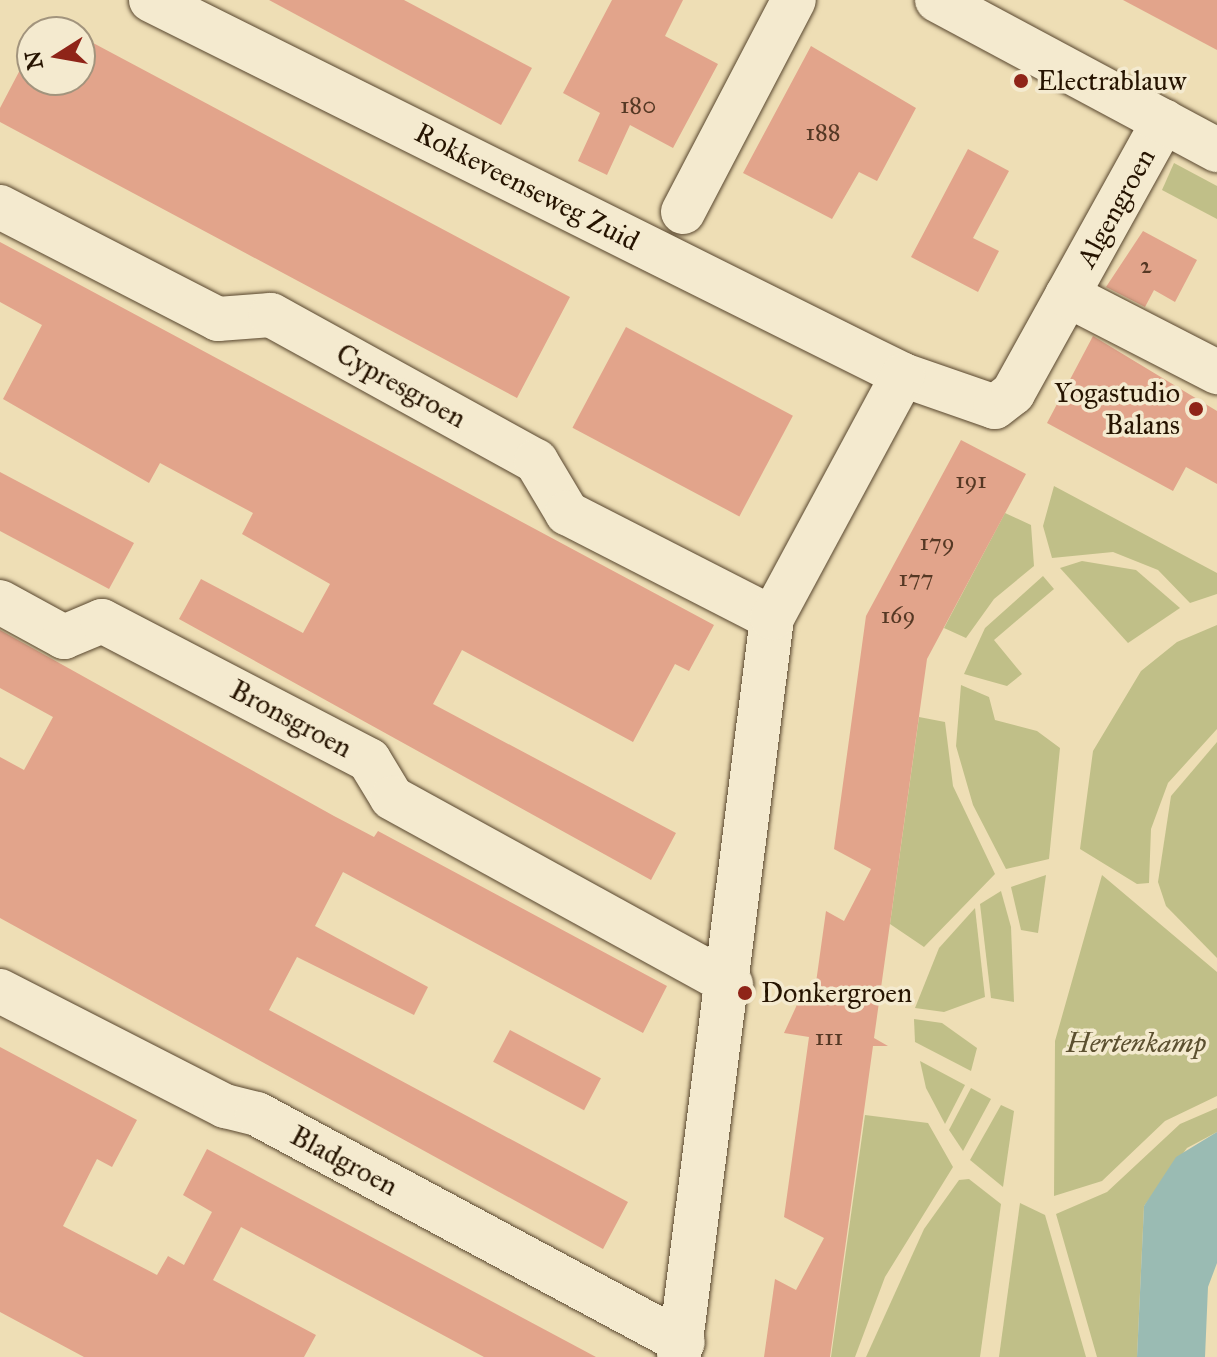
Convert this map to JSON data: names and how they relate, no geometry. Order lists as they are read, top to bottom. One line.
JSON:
{"streets":{"street":["Rokkeveenseweg Zuid","Algengroen","Cypresgroen","Bronsgroen","Bladgroen"]},"crossings":[["Rokkeveenseweg Zuid","Algengroen"]],"parks":["Hertenkamp"],"places":["Electrablauw","Yogastudio Balans","Donkergroen"],"house_numbers":["180","188","2","191","179","177","169","111"],"north":"left"}
